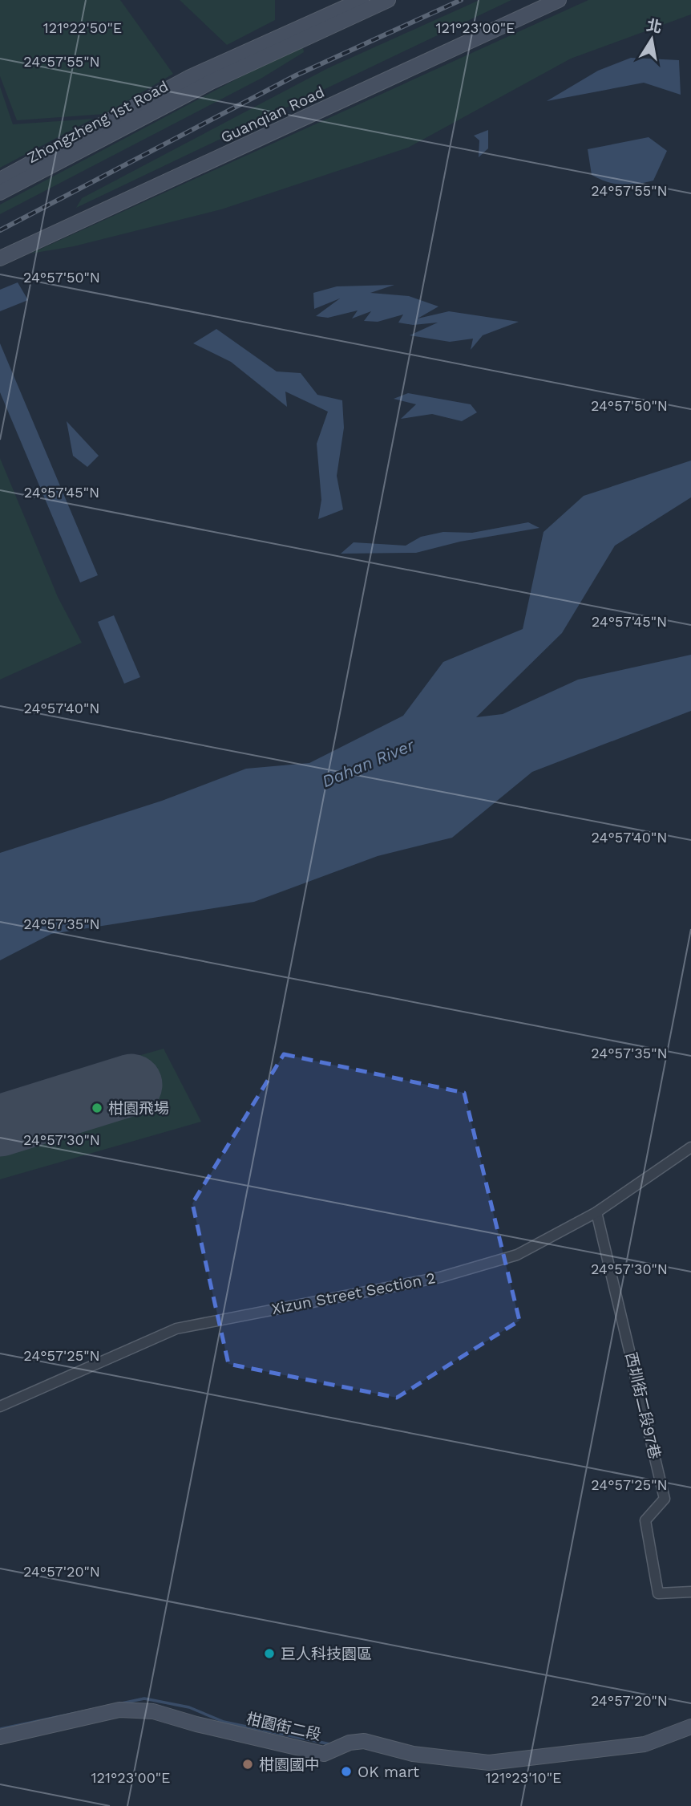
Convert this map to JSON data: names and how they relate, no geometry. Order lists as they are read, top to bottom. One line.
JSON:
{"streets":{"street":["Guanqian Road","Zhongzheng 1st Road","Xizun Street Section 2","西圳街二段97巷","柑園街二段"]},"crossings":[["Xizun Street Section 2","西圳街二段97巷"]],"water":["Dahan River"],"places":["柑園飛場","巨人科技園區","柑園國中","OK mart"],"north":"top","coordinates":["121°22'50\"E","121°23'00\"E","24°57'55\"N","24°57'50\"N","24°57'45\"N","24°57'40\"N","24°57'35\"N","24°57'30\"N","24°57'25\"N","24°57'20\"N","121°23'10\"E"]}
